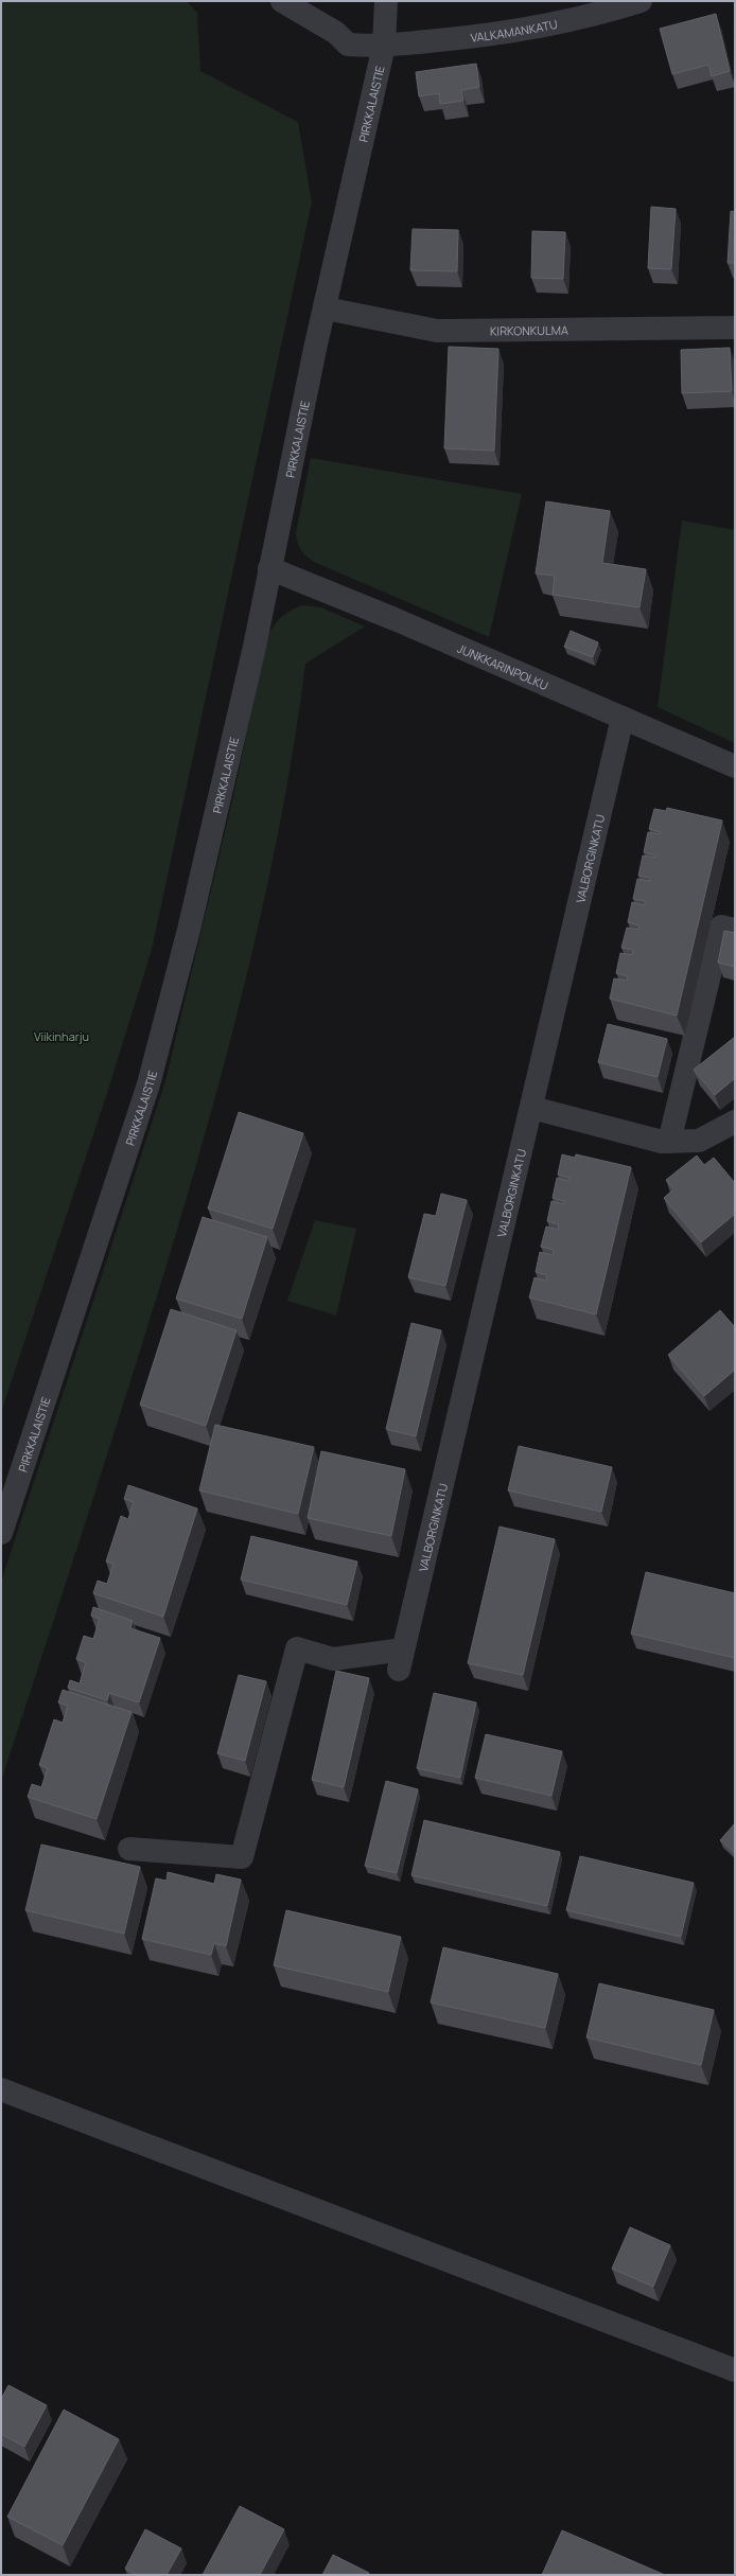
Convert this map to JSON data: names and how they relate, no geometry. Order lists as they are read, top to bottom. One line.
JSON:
{"streets":{"street":["VALKAMANKATU","PIRKKALAISTIE","KIRKONKULMA","JUNKKARINPOLKU","VALBORGINKATU"]},"crossings":[["VALKAMANKATU","PIRKKALAISTIE"],["PIRKKALAISTIE","KIRKONKULMA"],["PIRKKALAISTIE","JUNKKARINPOLKU"],["JUNKKARINPOLKU","VALBORGINKATU"]],"parks":["Viikinharju"]}
